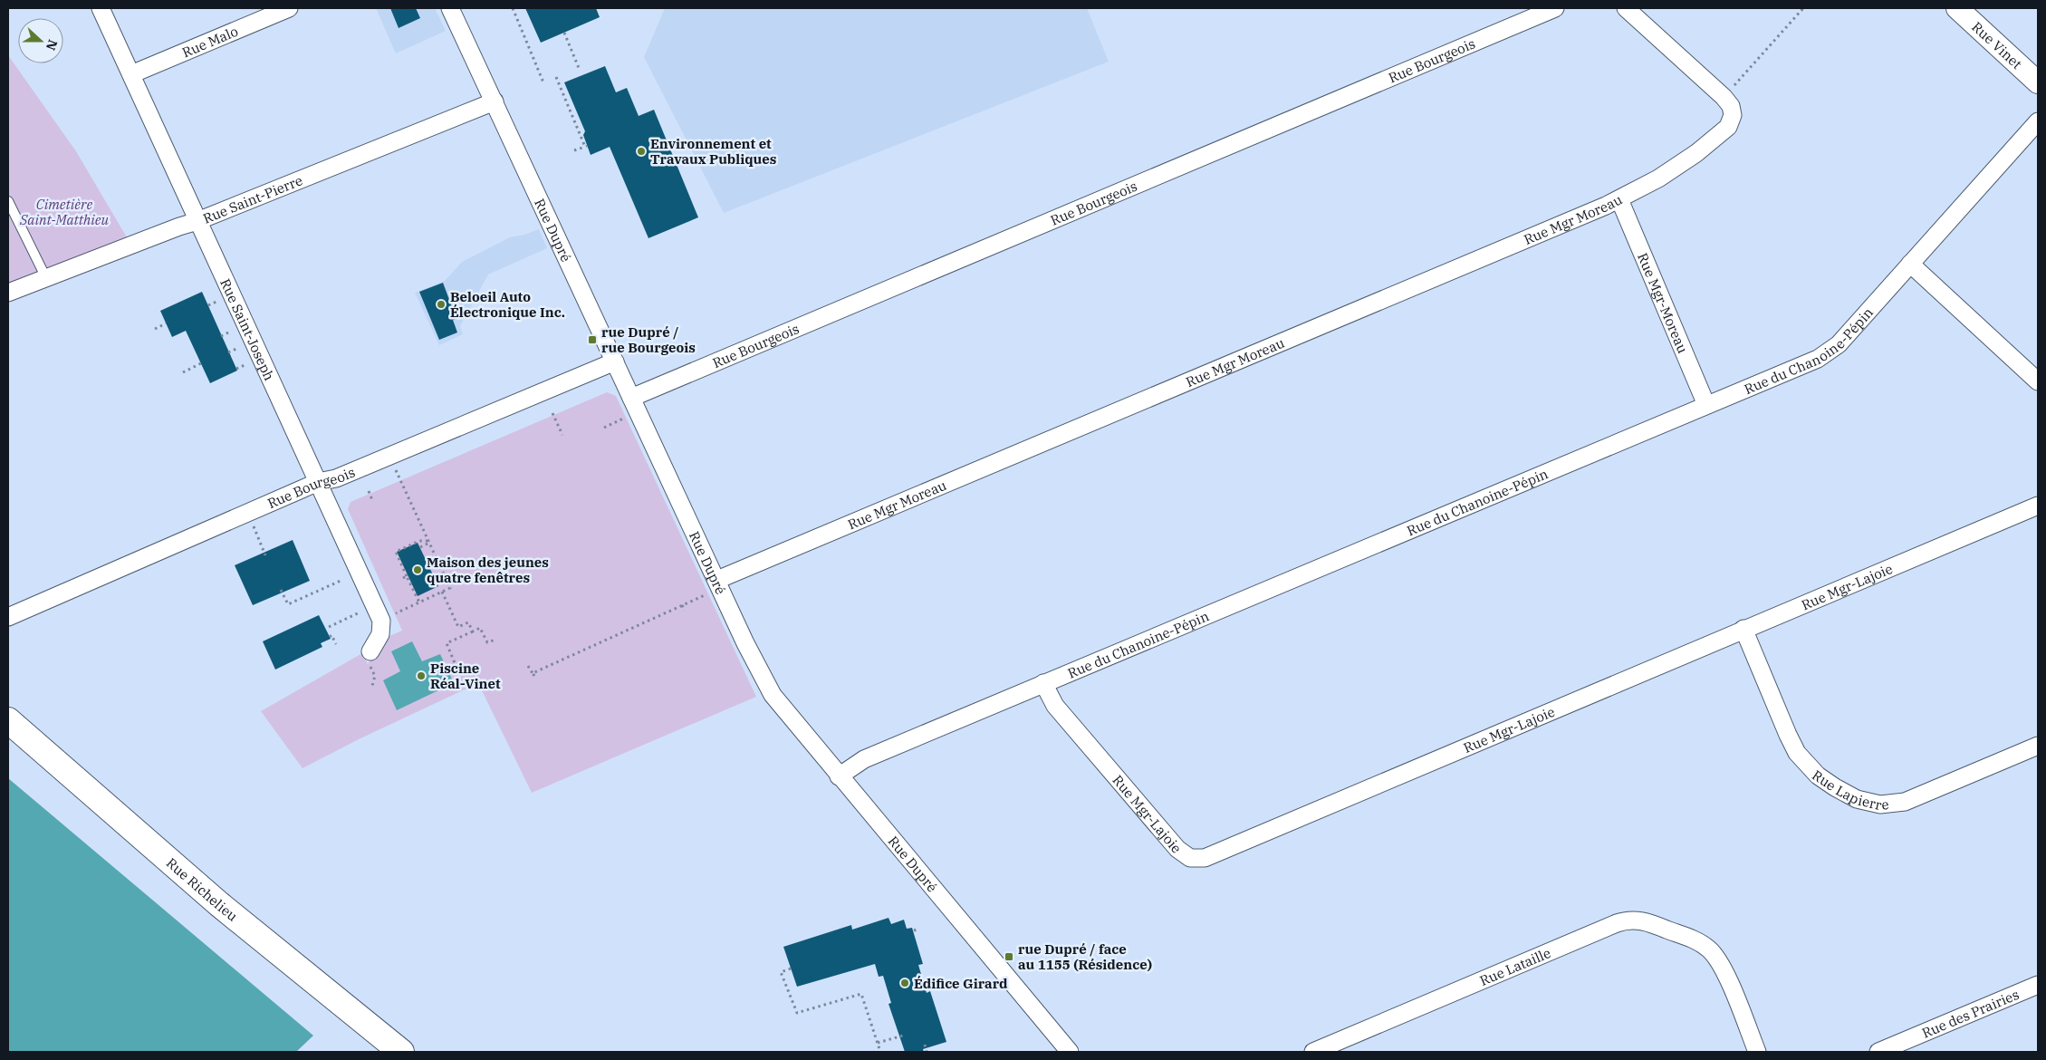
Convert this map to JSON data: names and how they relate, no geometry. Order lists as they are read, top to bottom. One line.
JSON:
{"streets":{"main road":["Rue Richelieu"],"street":["Rue Malo","Rue Vinet","Rue Bourgeois","Rue Saint-Pierre","Rue Mgr Moreau","Rue Dupré","Rue Mgr-Moreau","Rue Saint-Joseph","Rue du Chanoine-Pépin","Rue Mgr-Lajoie","Rue Lapierre","Rue Lataille","Rue des Prairies"]},"crossings":[["Rue Malo","Rue Saint-Joseph"],["Rue Bourgeois","Rue Dupré"],["Rue Bourgeois","Rue Saint-Joseph"],["Rue Saint-Pierre","Rue Dupré"],["Rue Saint-Pierre","Rue Saint-Joseph"],["Rue Mgr Moreau","Rue Dupré"],["Rue Mgr Moreau","Rue Mgr-Moreau"],["Rue Dupré","Rue du Chanoine-Pépin"],["Rue Mgr-Moreau","Rue du Chanoine-Pépin"],["Rue du Chanoine-Pépin","Rue Mgr-Lajoie"],["Rue Mgr-Lajoie","Rue Lapierre"]],"parks":["Cimetière Saint-Matthieu"],"places":{"other":["Environnement et Travaux Publiques","Beloeil Auto Électronique Inc.","Maison des jeunes quatre fenêtres","Piscine Réal-Vinet","Édifice Girard"],"transit":["rue Dupré / rue Bourgeois","rue Dupré / face au 1155 (Résidence)"]},"north":"right"}
